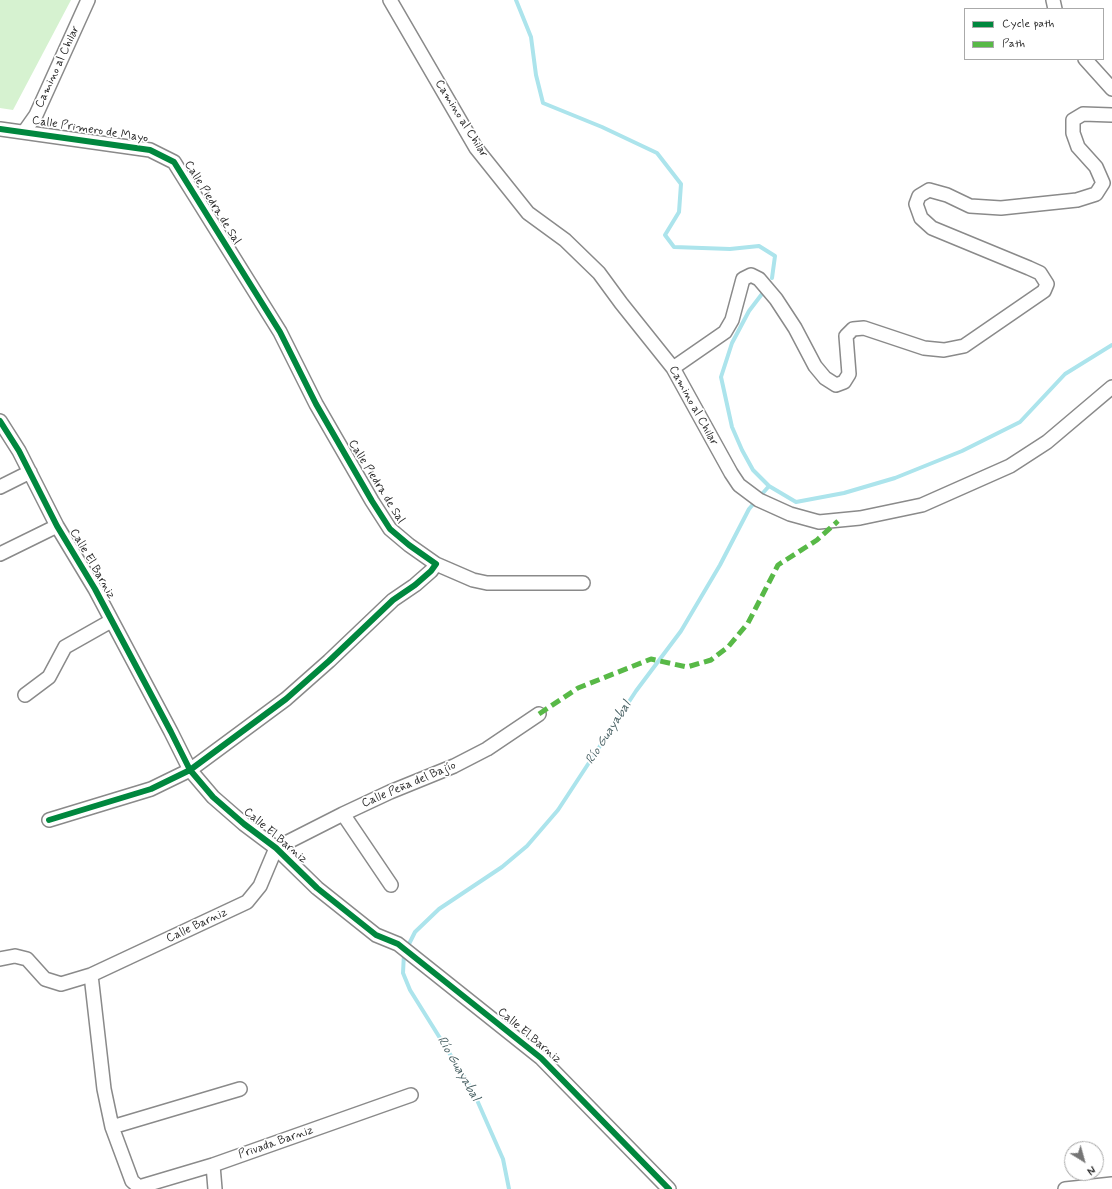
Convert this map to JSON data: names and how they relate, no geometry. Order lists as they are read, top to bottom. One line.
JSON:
{"streets":{"street":["Camino al Chilar","Calle Primero de Mayo","Calle Piedra de Sal","Calle El Barniz","Calle Peña del Bajío","Calle Barniz","Privada Barniz"]},"crossings":[["Camino al Chilar","Calle Primero de Mayo"],["Calle Primero de Mayo","Calle Piedra de Sal"],["Calle El Barniz","Calle Peña del Bajío"],["Calle El Barniz","Calle Barniz"],["Calle Peña del Bajío","Calle Barniz"]],"water":["Río Guayabal"],"legend":["Cycle path","Path"],"north":"bottom right"}
